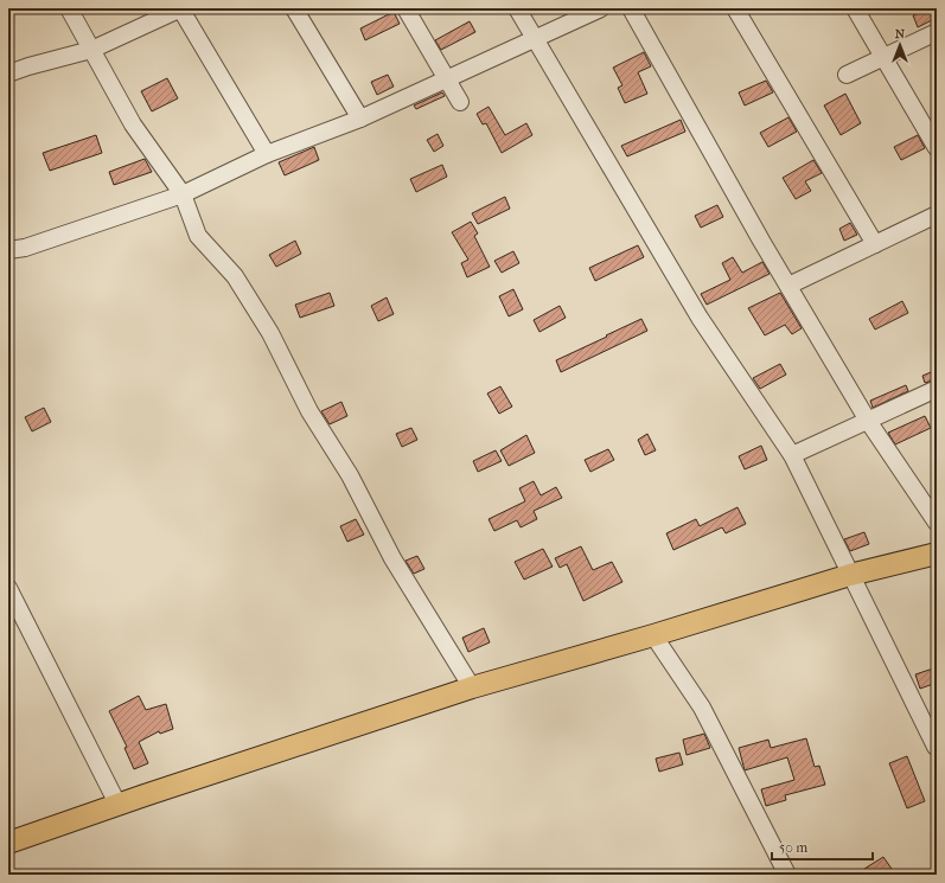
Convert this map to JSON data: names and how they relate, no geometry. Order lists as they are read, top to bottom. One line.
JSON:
{"scale_bar":"50 m","north":"top"}
